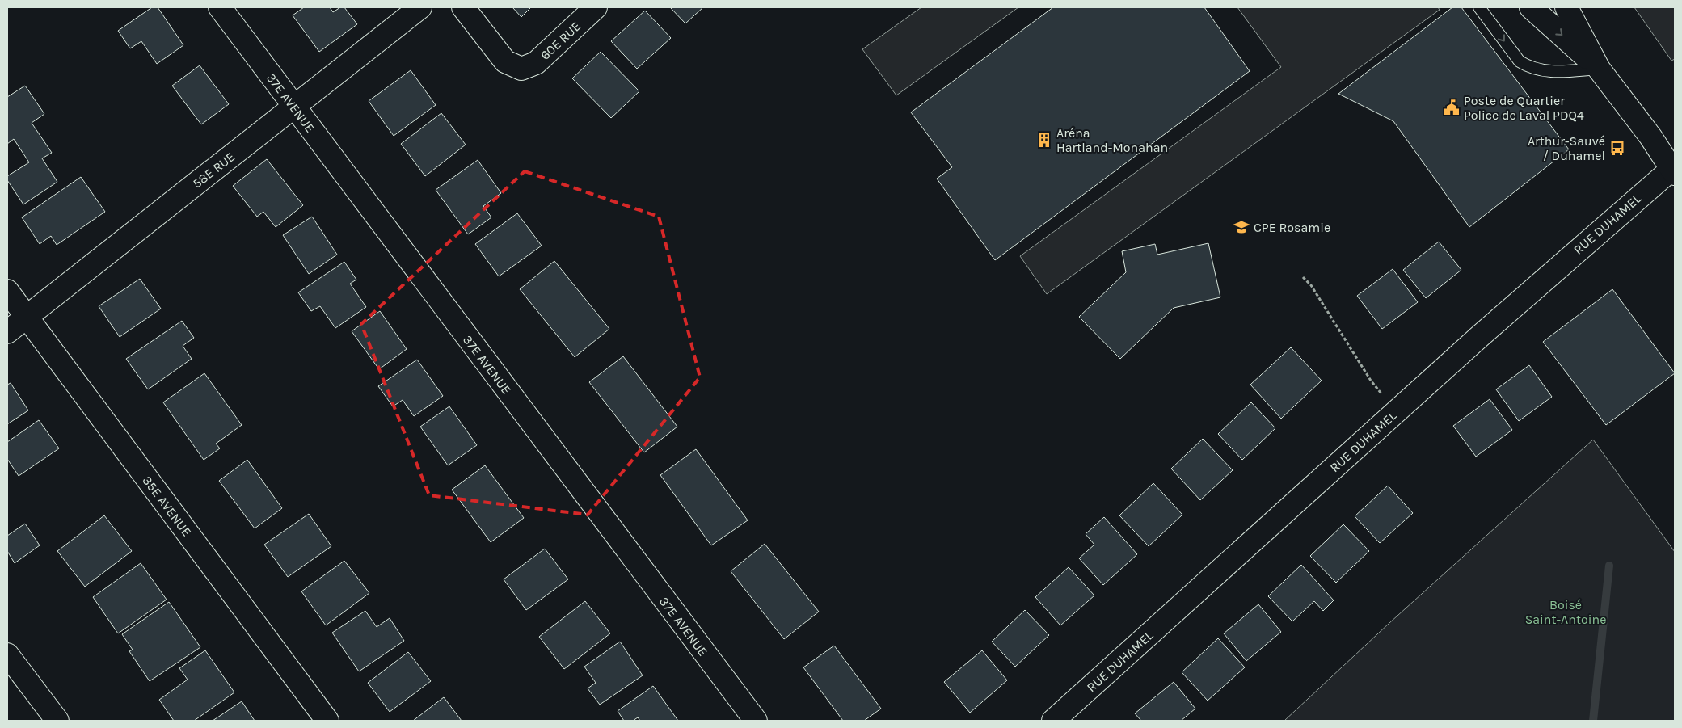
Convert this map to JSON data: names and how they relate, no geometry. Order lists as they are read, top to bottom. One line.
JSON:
{"streets":{"street":["60E RUE","37E AVENUE","58E RUE","RUE DUHAMEL","35E AVENUE"]},"crossings":[["37E AVENUE","58E RUE"],["58E RUE","35E AVENUE"]],"parks":["Boisé Saint-Antoine"],"places":{"public building":["Poste de Quartier Police de Laval PDQ4"],"building":["Aréna Hartland-Monahan"],"bus stop":["Arthur-Sauvé / Duhamel"],"school or university":["CPE Rosamie"]}}
